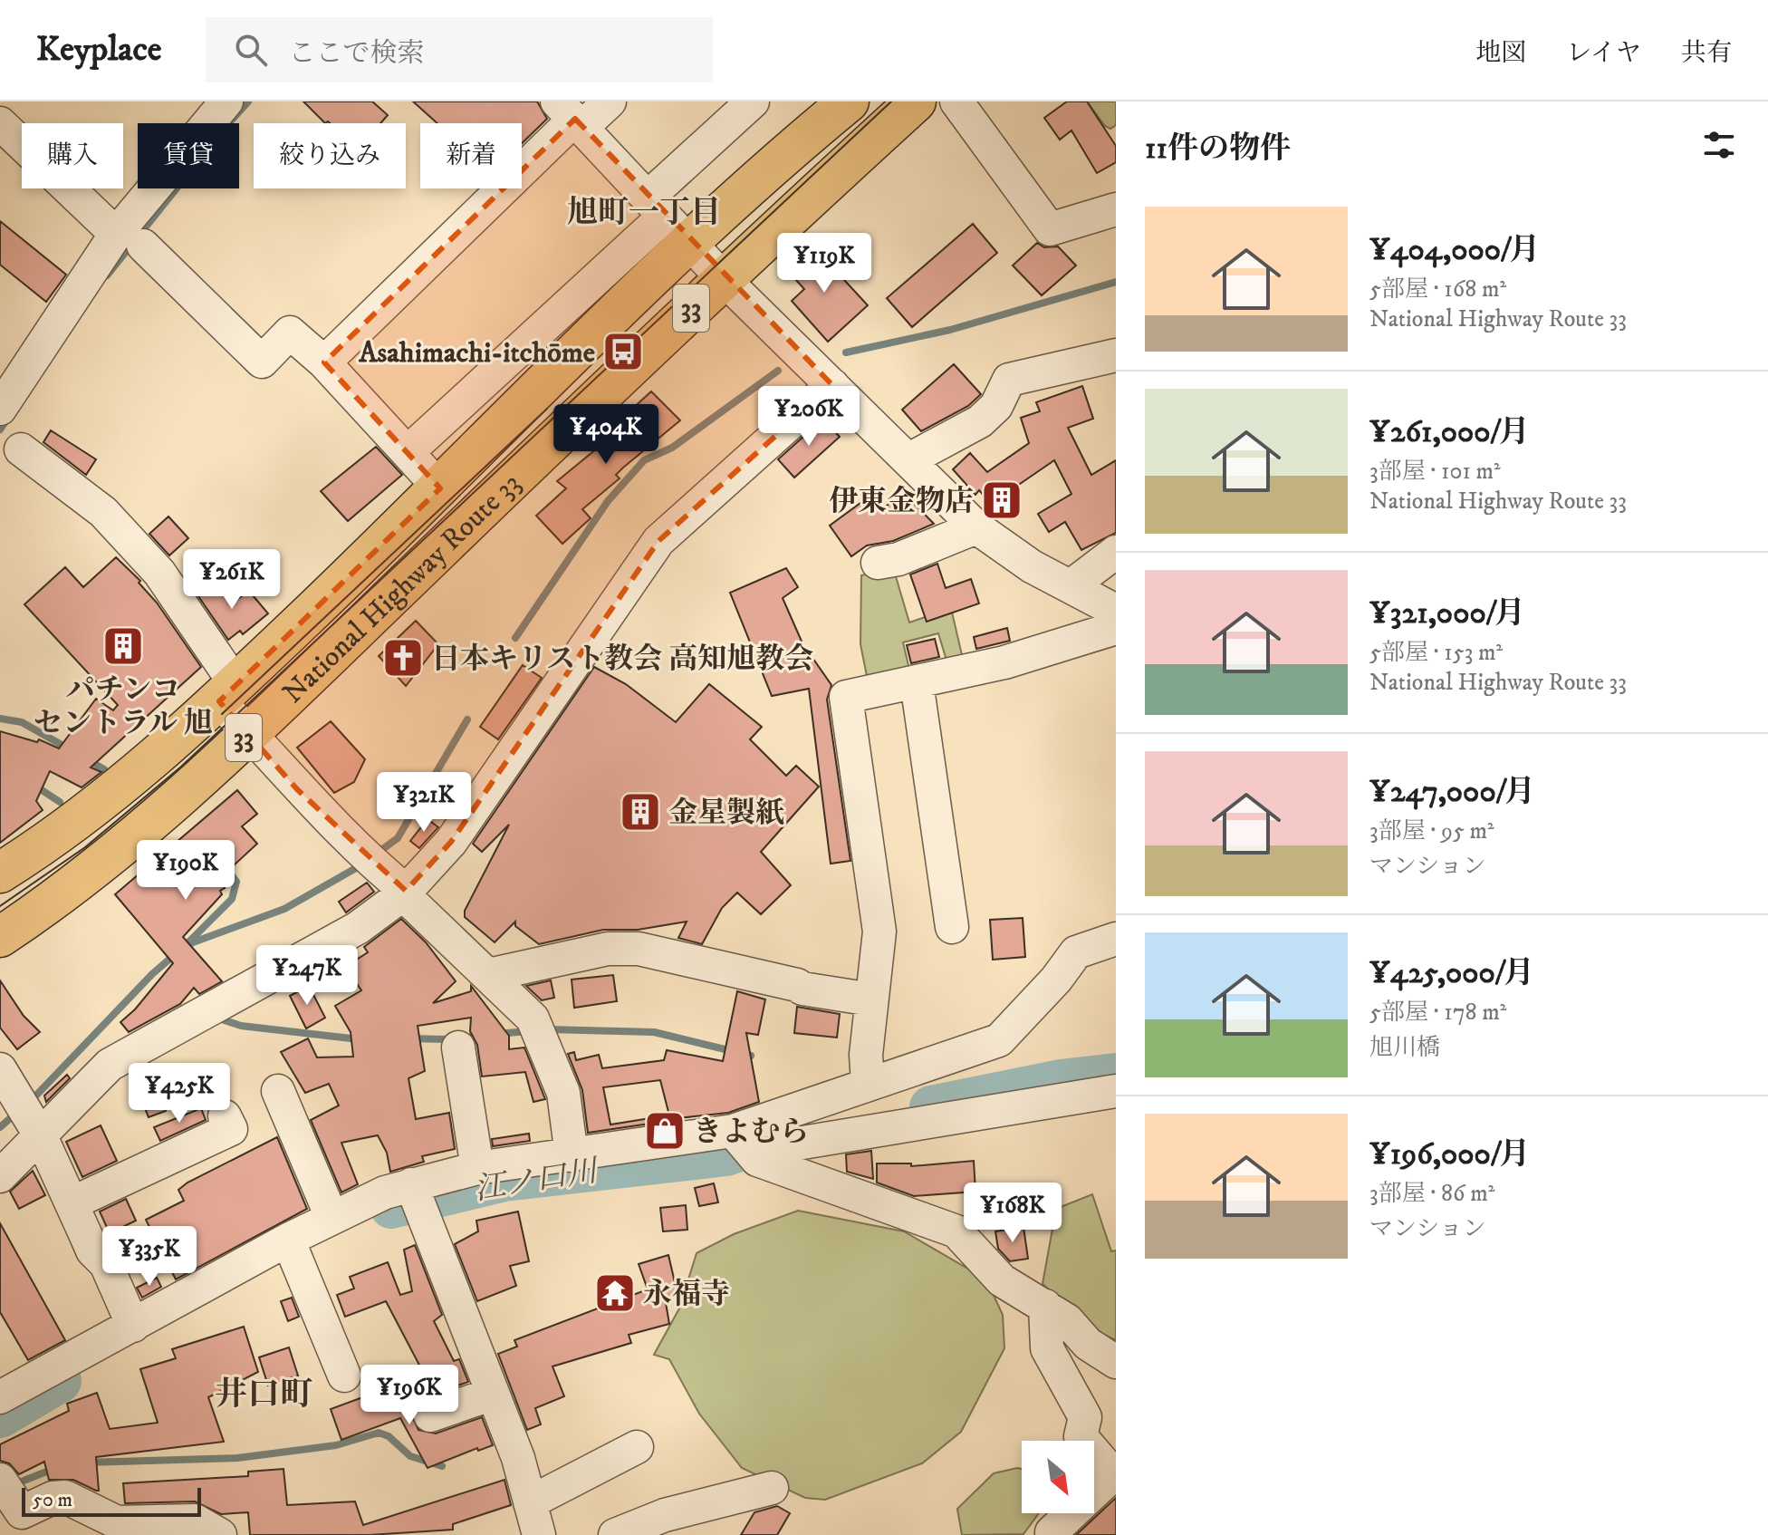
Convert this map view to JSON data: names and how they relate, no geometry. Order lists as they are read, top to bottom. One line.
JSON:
{"streets":{"highway":["33","National Highway Route 33"]},"districts":["旭町一丁目","井口町"],"water":["江ノ口川"],"places":{"bus stop":["Asahimachi-itchōme"],"building":["伊東金物店","パチンコ セントラル 旭","金星製紙"],"church":["日本キリスト教会 高知旭教会"],"shop":["きよむら"],"temple":["永福寺"]},"scale_bar":"50 m","north":"bottom right","page":{"header":"Keyplace","search":"ここで検索","nav":["地図","レイヤ","共有"],"heading":"11件の物件","chip":["購入","賃貸","絞り込み","新着"],"list":[{"name":"¥404,000/月","note":"5部屋 · 168 m² · National Highway Route 33"},{"name":"¥261,000/月","note":"3部屋 · 101 m² · National Highway Route 33"},{"name":"¥321,000/月","note":"5部屋 · 153 m² · National Highway Route 33"},{"name":"¥247,000/月","note":"3部屋 · 95 m² · マンション"},{"name":"¥425,000/月","note":"5部屋 · 178 m² · 旭川橋"},{"name":"¥196,000/月","note":"3部屋 · 86 m² · マンション"}],"price":["¥119K","¥206K","¥404K","¥261K","¥321K","¥190K","¥247K","¥425K","¥168K","¥335K","¥196K"],"scale":"50 m"}}
